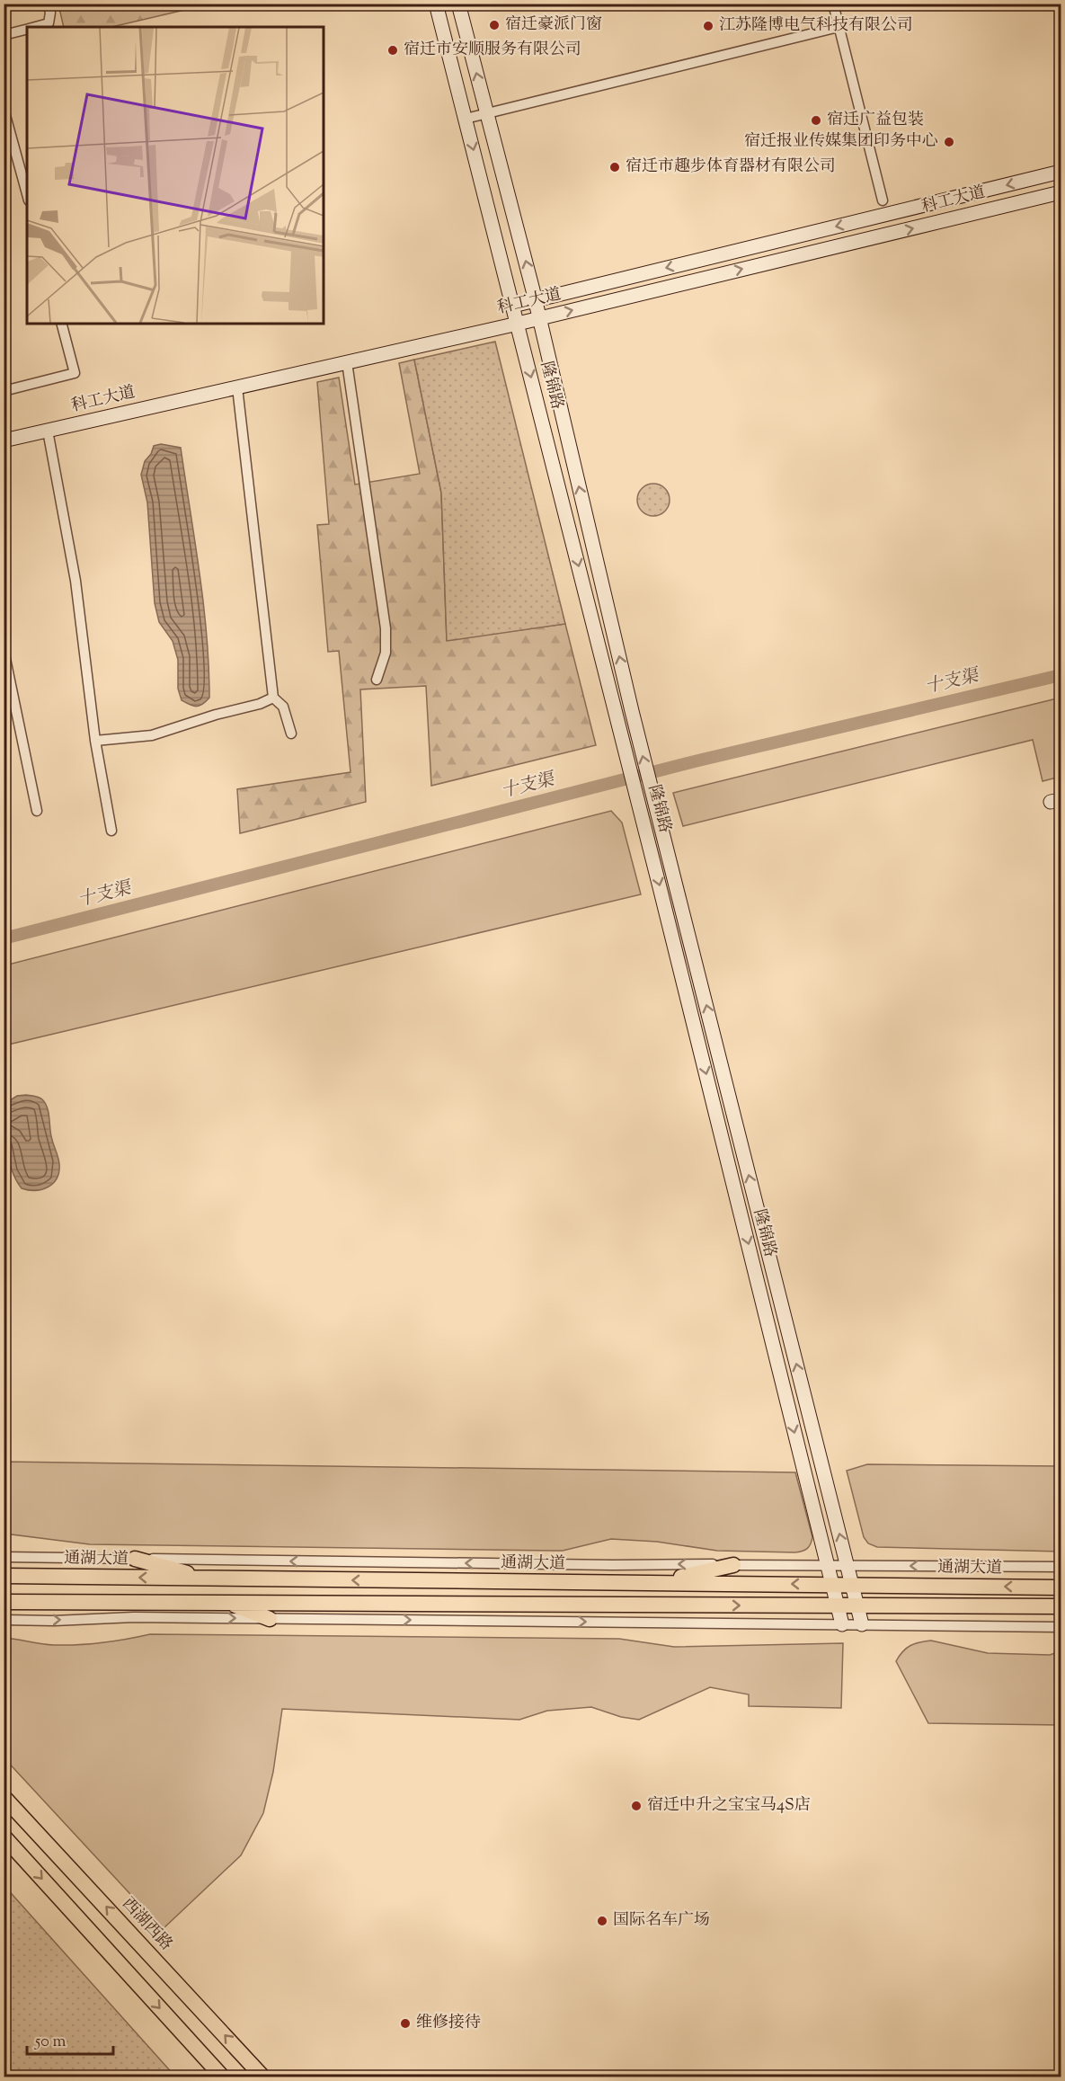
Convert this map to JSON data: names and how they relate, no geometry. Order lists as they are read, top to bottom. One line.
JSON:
{"streets":{"main road":["科工大道","隆锦路","通湖大道","西湖西路"]},"crossings":[["科工大道","隆锦路"],["隆锦路","通湖大道"]],"water":["十支渠"],"places":["宿迁豪派门窗","江苏隆博电气科技有限公司","宿迁市安顺服务有限公司","宿迁广益包装","宿迁报业传媒集团印务中心","宿迁市趣步体育器材有限公司","宿迁中升之宝宝马4S店","国际名车广场","维修接待"],"scale_bar":"50 m"}
